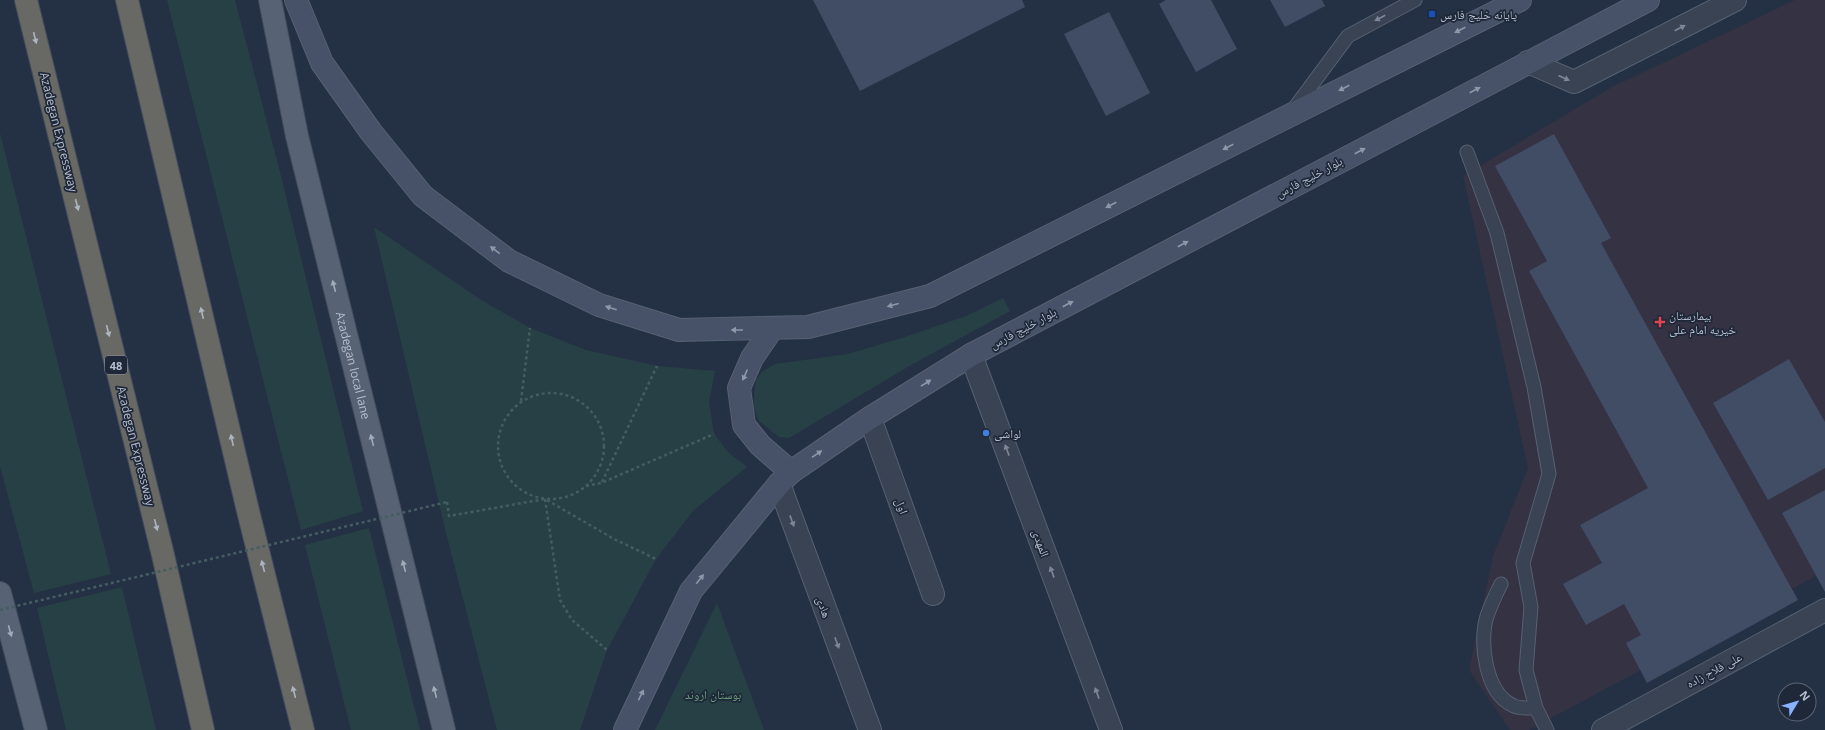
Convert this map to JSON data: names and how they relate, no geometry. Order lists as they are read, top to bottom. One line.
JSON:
{"streets":{"highway":["Azadegan Expressway","48"],"main road":["بلوار خلیج فارس","Azadegan local lane"],"street":["اول","المهدی","هادی","علی فلاح زاده"]},"crossings":[["بلوار خلیج فارس","اول"],["بلوار خلیج فارس","المهدی"],["بلوار خلیج فارس","هادی"]],"one_way":["Azadegan local lane","المهدی","هادی"],"parks":["بوستان اروند"],"places":{"transit":["پایانه خلیج فارس"],"health":["بیمارستان خیریه امام علی"],"other":["لواشی"]},"north":"top right"}
